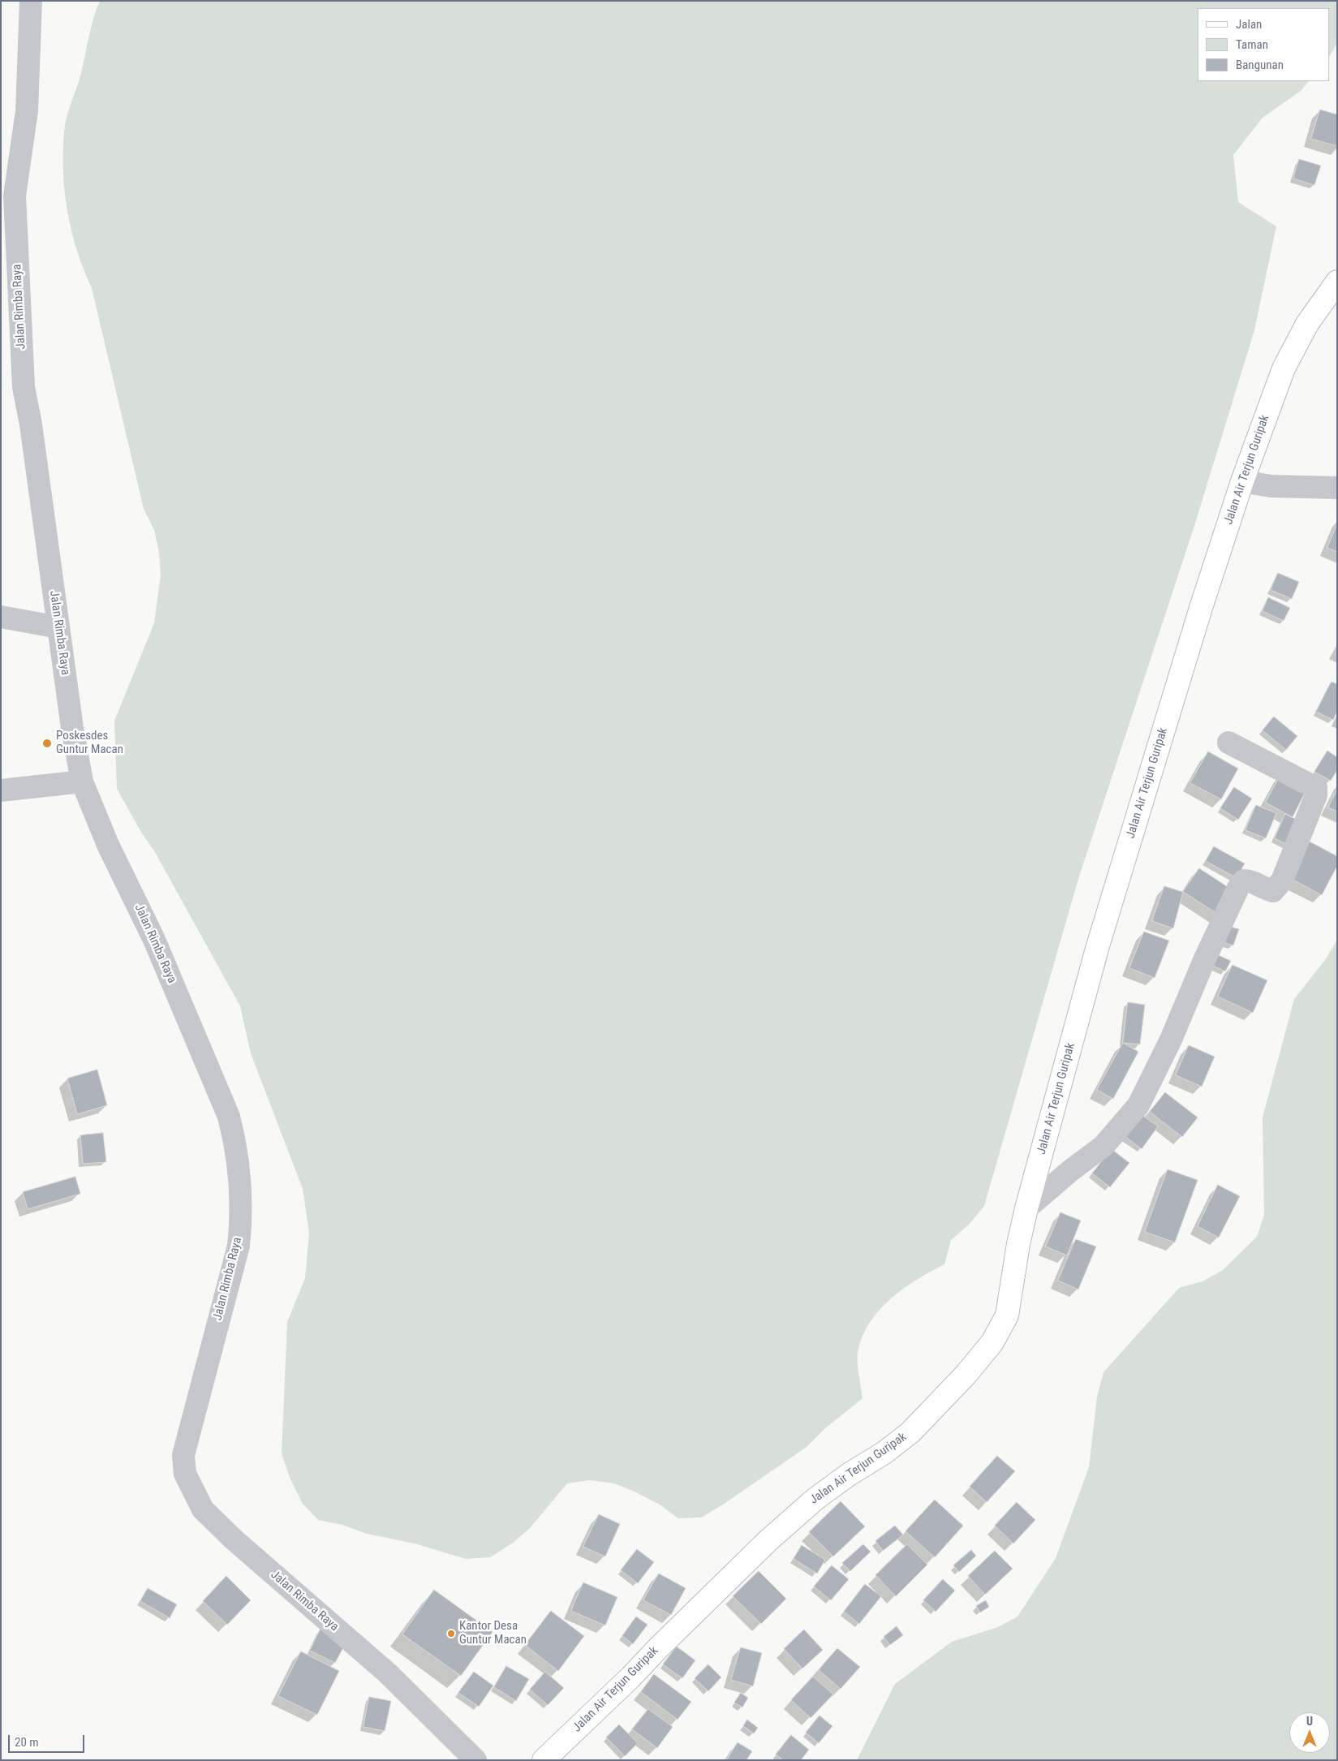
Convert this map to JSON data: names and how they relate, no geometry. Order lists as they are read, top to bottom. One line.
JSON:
{"streets":{"street":["Jalan Rimba Raya","Jalan Air Terjun Guripak"]},"places":["Poskesdes Guntur Macan","Kantor Desa Guntur Macan"],"legend":["Jalan","Taman","Bangunan"],"scale_bar":"20 m","north":"top"}
